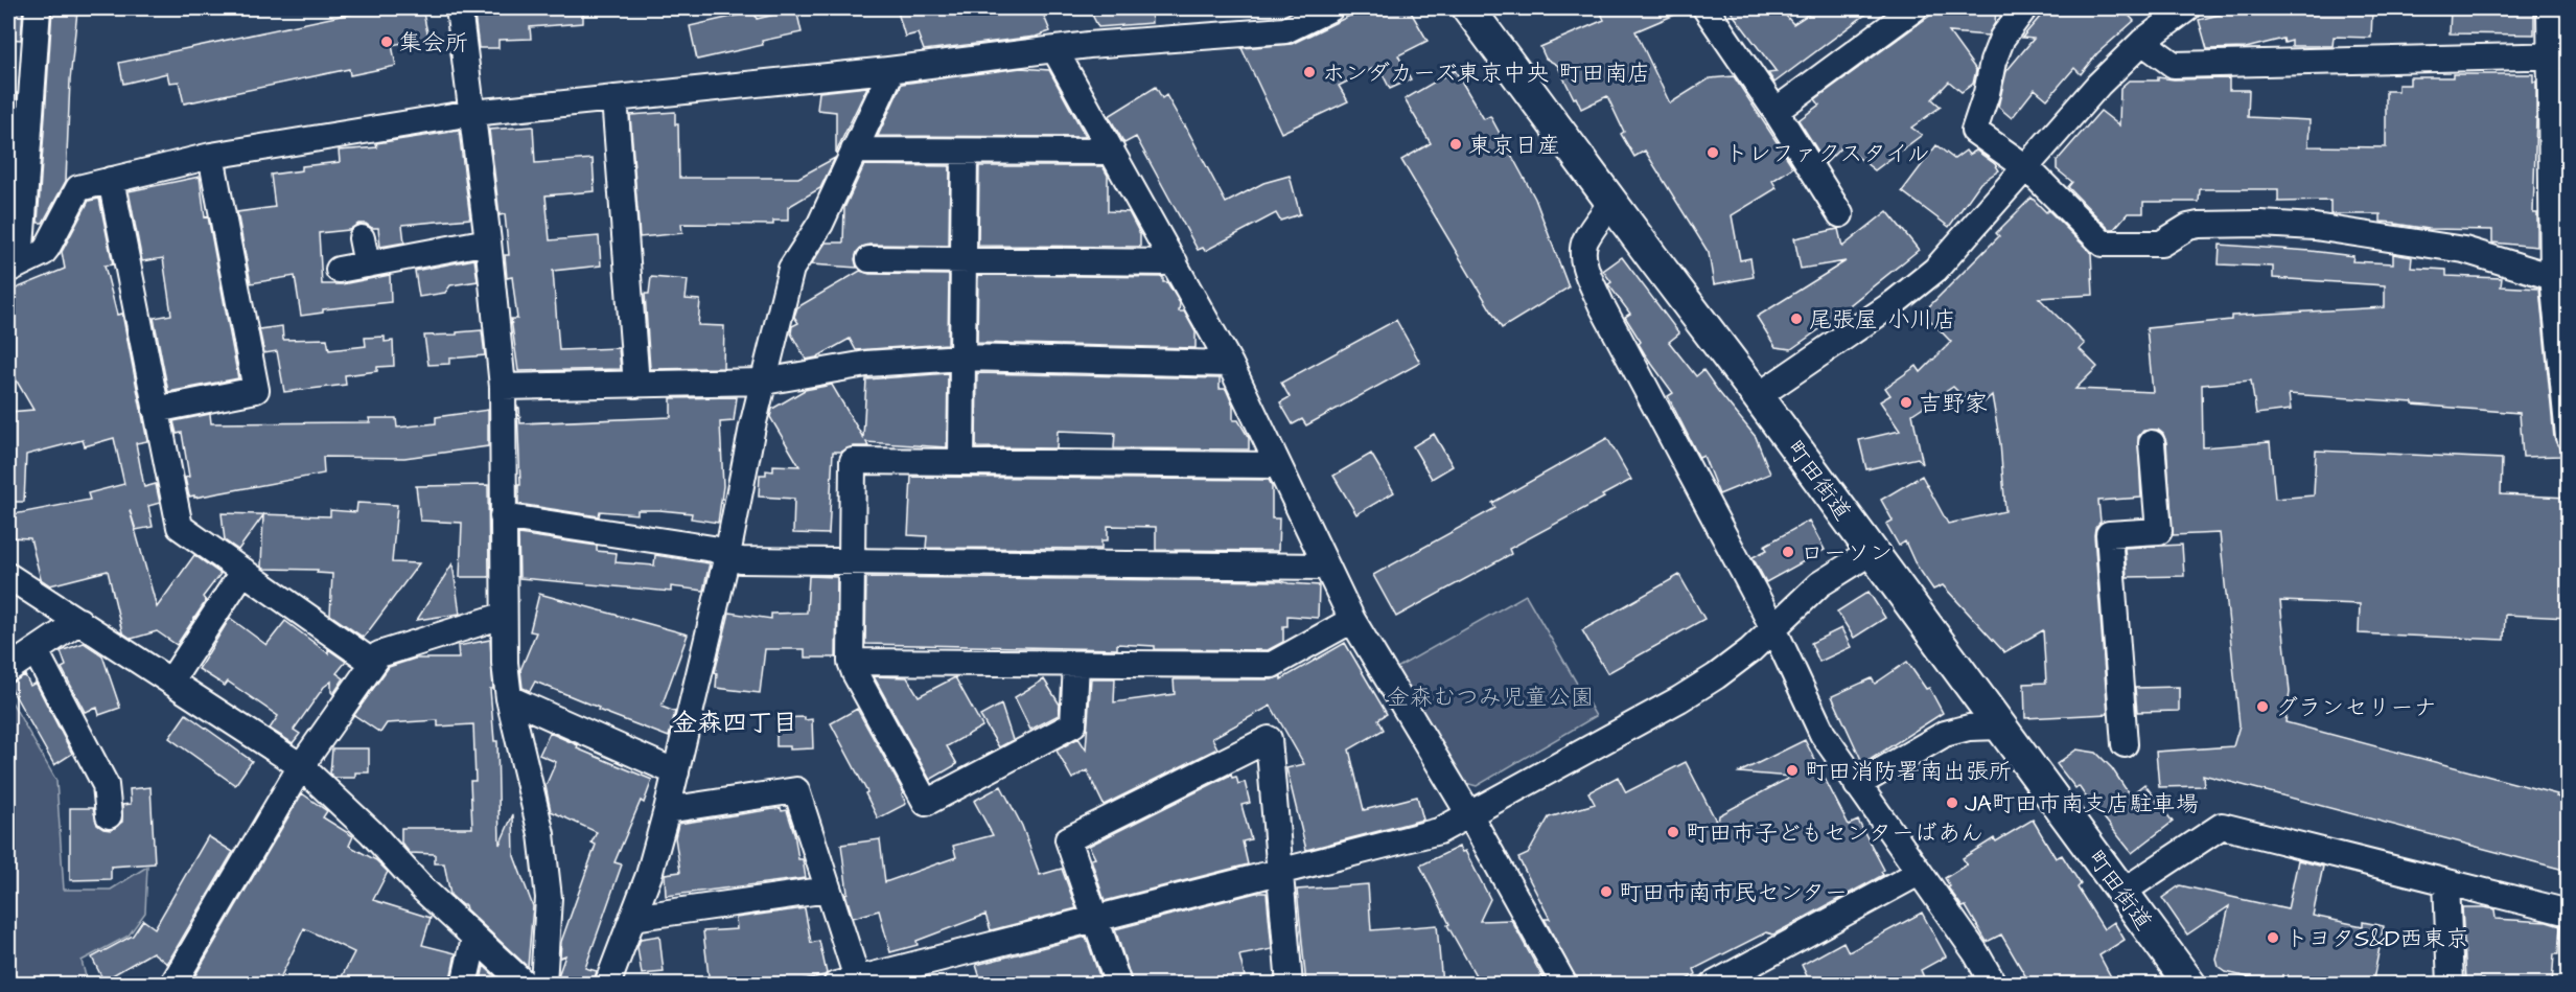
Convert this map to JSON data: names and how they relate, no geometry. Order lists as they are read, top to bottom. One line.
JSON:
{"streets":{"main road":["町田街道"]},"districts":["金森四丁目"],"parks":["金森むつみ児童公園"],"places":["集会所","ホンダカーズ東京中央 町田南店","東京日産","トレファクスタイル","尾張屋 小川店","吉野家","ローソン","グランセリーナ","町田消防署南出張所","JA町田市南支店駐車場","町田市子どもセンターばあん","町田市南市民センター","トヨタS&D西東京"]}
